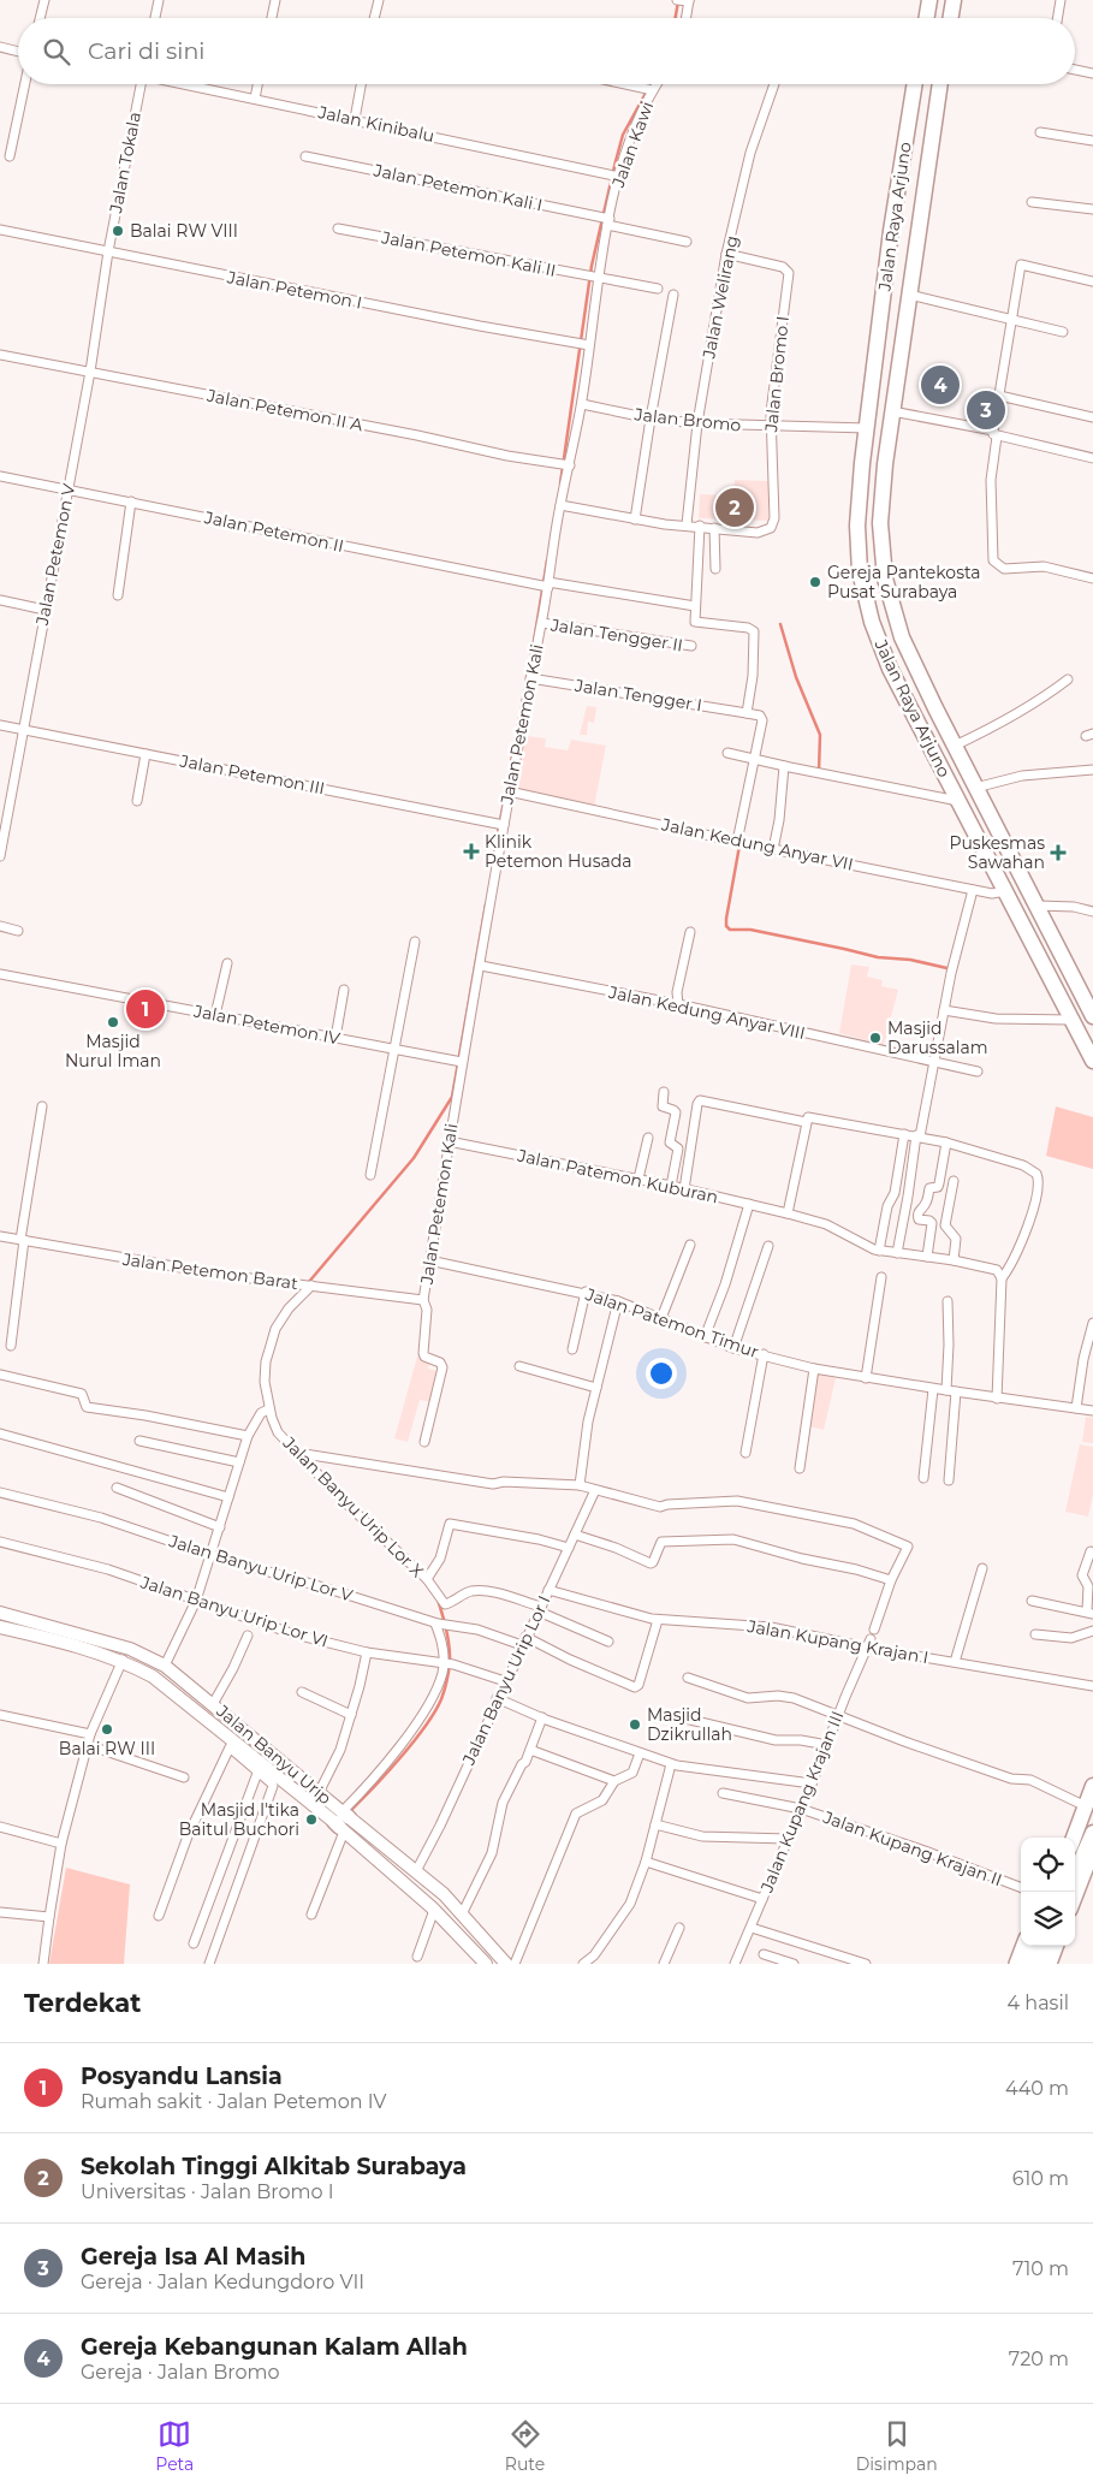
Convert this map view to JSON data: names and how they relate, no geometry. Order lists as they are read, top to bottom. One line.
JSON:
{"streets":{"highway":["Jalan Raya Arjuno"],"main road":["Jalan Banyu Urip"],"street":["Jalan Kinibalu","Jalan Kawi","Jalan Tokala","Jalan Petemon Kali I","Jalan Petemon Kali II","Jalan Petemon I","Jalan Welirang","Jalan Bromo I","Jalan Petemon II A","Jalan Bromo","Jalan Petemon II","Jalan Petemon V","Jalan Tengger II","Jalan Tengger I","Jalan Petemon Kali","Jalan Petemon III","Jalan Kedung Anyar VII","Jalan Kedung Anyar VIII","Jalan Petemon IV","Jalan Patemon Kuburan","Jalan Petemon Barat","Jalan Patemon Timur","Jalan Banyu Urip Lor X","Jalan Banyu Urip Lor V","Jalan Banyu Urip Lor VI","Jalan Kupang Krajan I","Jalan Banyu Urip Lor I","Jalan Kupang Krajan III","Jalan Kupang Krajan II"]},"crossings":[["Jalan Kinibalu","Jalan Kawi"],["Jalan Kawi","Jalan Petemon Kali I"],["Jalan Kawi","Jalan Petemon Kali"],["Jalan Tokala","Jalan Petemon I"],["Jalan Tokala","Jalan Petemon V"],["Jalan Petemon Kali I","Jalan Petemon Kali"],["Jalan Raya Arjuno","Jalan Bromo"],["Jalan Raya Arjuno","Jalan Kedung Anyar VII"],["Jalan Petemon Kali II","Jalan Petemon Kali"],["Jalan Petemon I","Jalan Petemon V"],["Jalan Petemon I","Jalan Petemon Kali"],["Jalan Welirang","Jalan Bromo I"],["Jalan Welirang","Jalan Bromo"],["Jalan Bromo I","Jalan Bromo"],["Jalan Bromo I","Jalan Petemon Kali"],["Jalan Petemon II A","Jalan Petemon V"],["Jalan Petemon II A","Jalan Petemon Kali"],["Jalan Bromo","Jalan Petemon Kali"],["Jalan Petemon II","Jalan Petemon V"],["Jalan Petemon II","Jalan Petemon Kali"],["Jalan Petemon V","Jalan Petemon III"],["Jalan Tengger II","Jalan Petemon Kali"],["Jalan Tengger I","Jalan Petemon Kali"],["Jalan Petemon Kali","Jalan Petemon III"],["Jalan Petemon Kali","Jalan Kedung Anyar VII"],["Jalan Petemon Kali","Jalan Kedung Anyar VIII"],["Jalan Petemon Kali","Jalan Petemon IV"],["Jalan Petemon Kali","Jalan Patemon Kuburan"],["Jalan Petemon Kali","Jalan Petemon Barat"],["Jalan Petemon Kali","Jalan Patemon Timur"],["Jalan Petemon Barat","Jalan Banyu Urip Lor X"],["Jalan Banyu Urip Lor X","Jalan Banyu Urip Lor I"],["Jalan Banyu Urip Lor V","Jalan Kupang Krajan I"],["Jalan Banyu Urip Lor V","Jalan Banyu Urip Lor I"],["Jalan Banyu Urip Lor VI","Jalan Banyu Urip Lor I"],["Jalan Kupang Krajan I","Jalan Banyu Urip Lor I"],["Jalan Kupang Krajan I","Jalan Kupang Krajan III"],["Jalan Banyu Urip Lor I","Jalan Banyu Urip"],["Jalan Kupang Krajan III","Jalan Kupang Krajan II"]],"places":{"other":["Balai RW VIII","Gereja Pantekosta Pusat Surabaya","Masjid Nurul Iman","Masjid Darussalam","Masjid Dzikrullah","Balai RW III","Masjid I'tika Baitul Buchori"],"health":["Klinik Petemon Husada","Puskesmas Sawahan"]},"page":{"search":"Cari di sini","pins":["4","3","2","1"],"heading":["Terdekat","4 hasil"],"list":[{"mark":"1","name":"Posyandu Lansia","note":"Rumah sakit · Jalan Petemon IV","value":"440 m"},{"mark":"2","name":"Sekolah Tinggi Alkitab Surabaya","note":"Universitas · Jalan Bromo I","value":"610 m"},{"mark":"3","name":"Gereja Isa Al Masih","note":"Gereja · Jalan Kedungdoro VII","value":"710 m"},{"mark":"4","name":"Gereja Kebangunan Kalam Allah","note":"Gereja · Jalan Bromo","value":"720 m"}],"nav":["Peta","Rute","Disimpan"]}}
